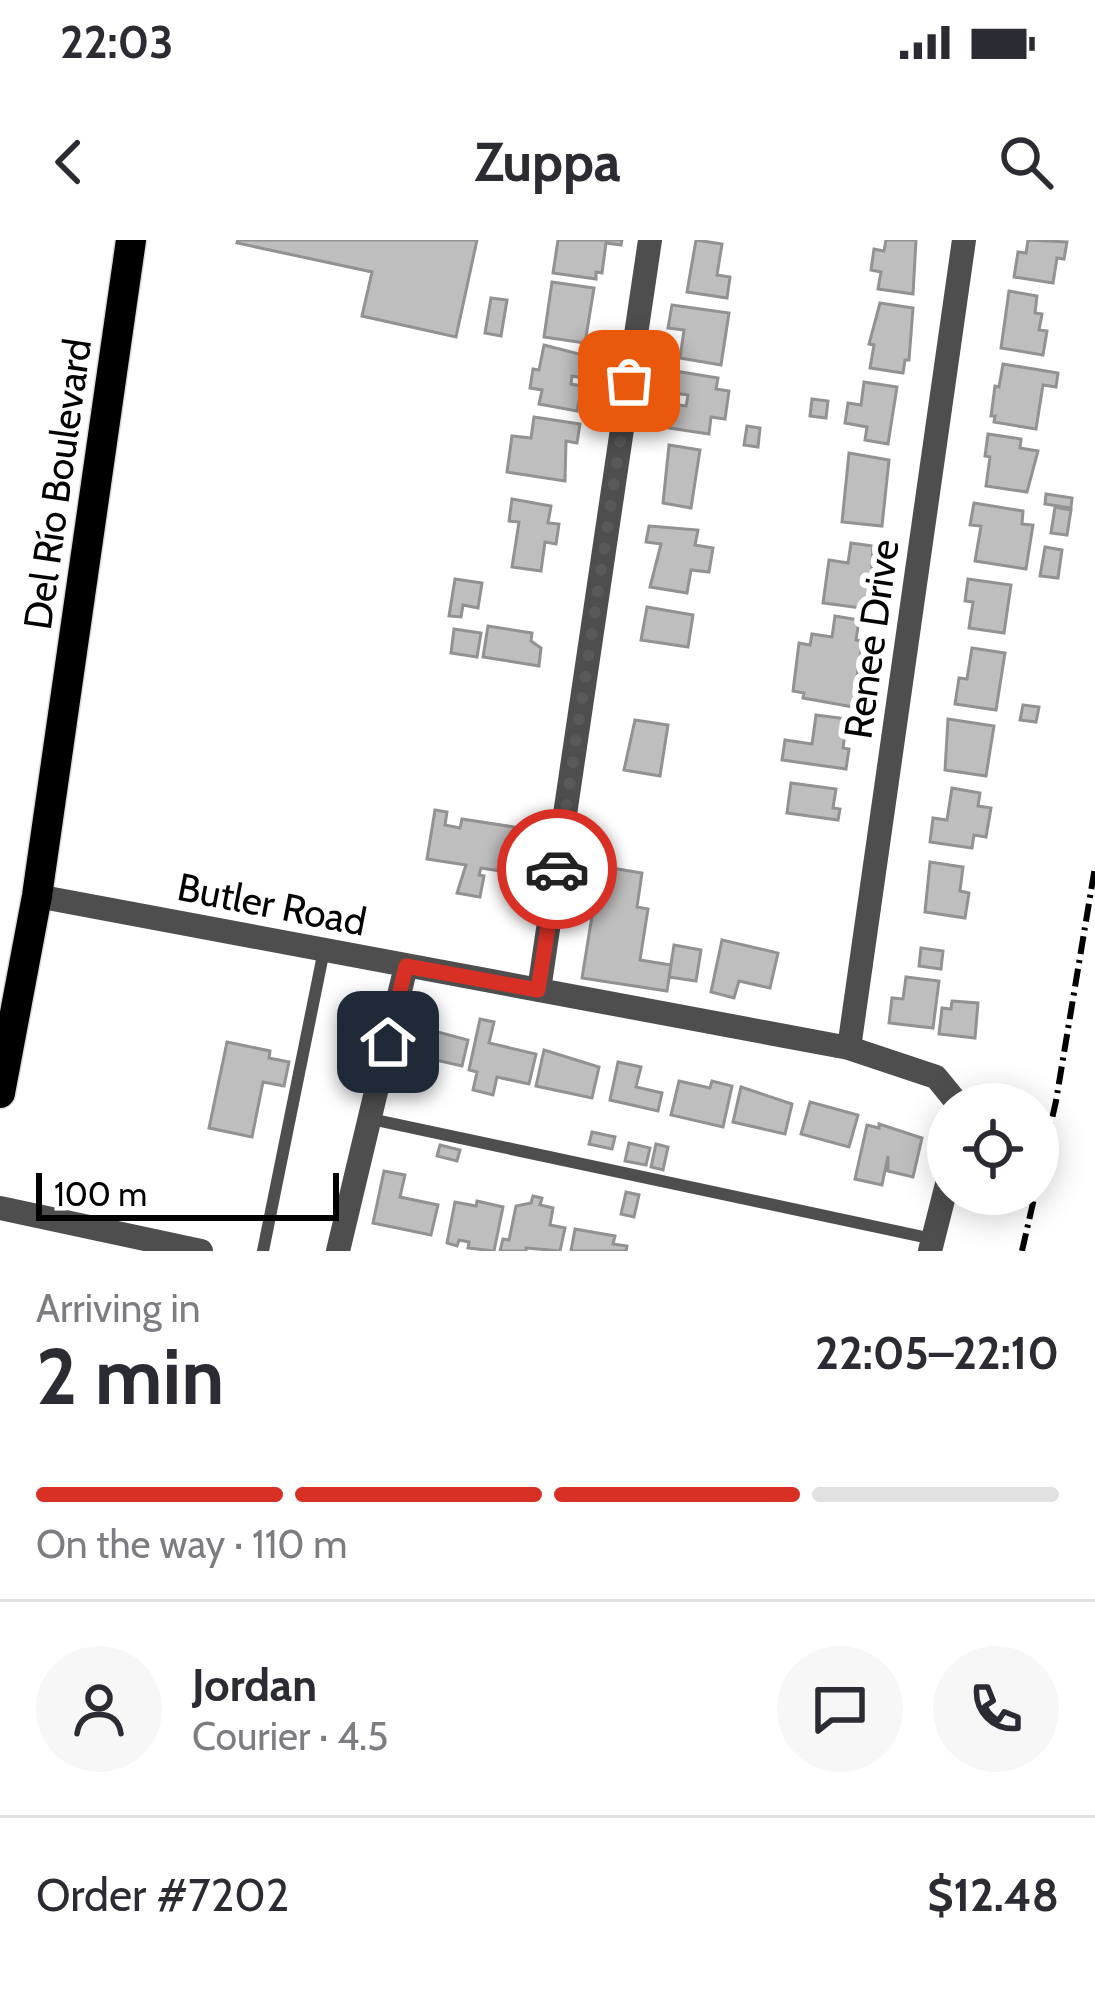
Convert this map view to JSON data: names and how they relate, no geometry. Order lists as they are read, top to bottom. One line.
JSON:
{"streets":{"main road":["Del Río Boulevard"],"street":["Renee Drive","Butler Road"]},"crossings":[["Del Río Boulevard","Butler Road"],["Renee Drive","Butler Road"]],"scale_bar":"100 m","page":{"status":"22:03","header":"Zuppa","scale":"100 m","heading":["2 min","Arriving in","22:05–22:10"],"panel":["Jordan","Courier · 4.5","Order #7202","$12.48"],"bar":"On the way · 110 m"}}
